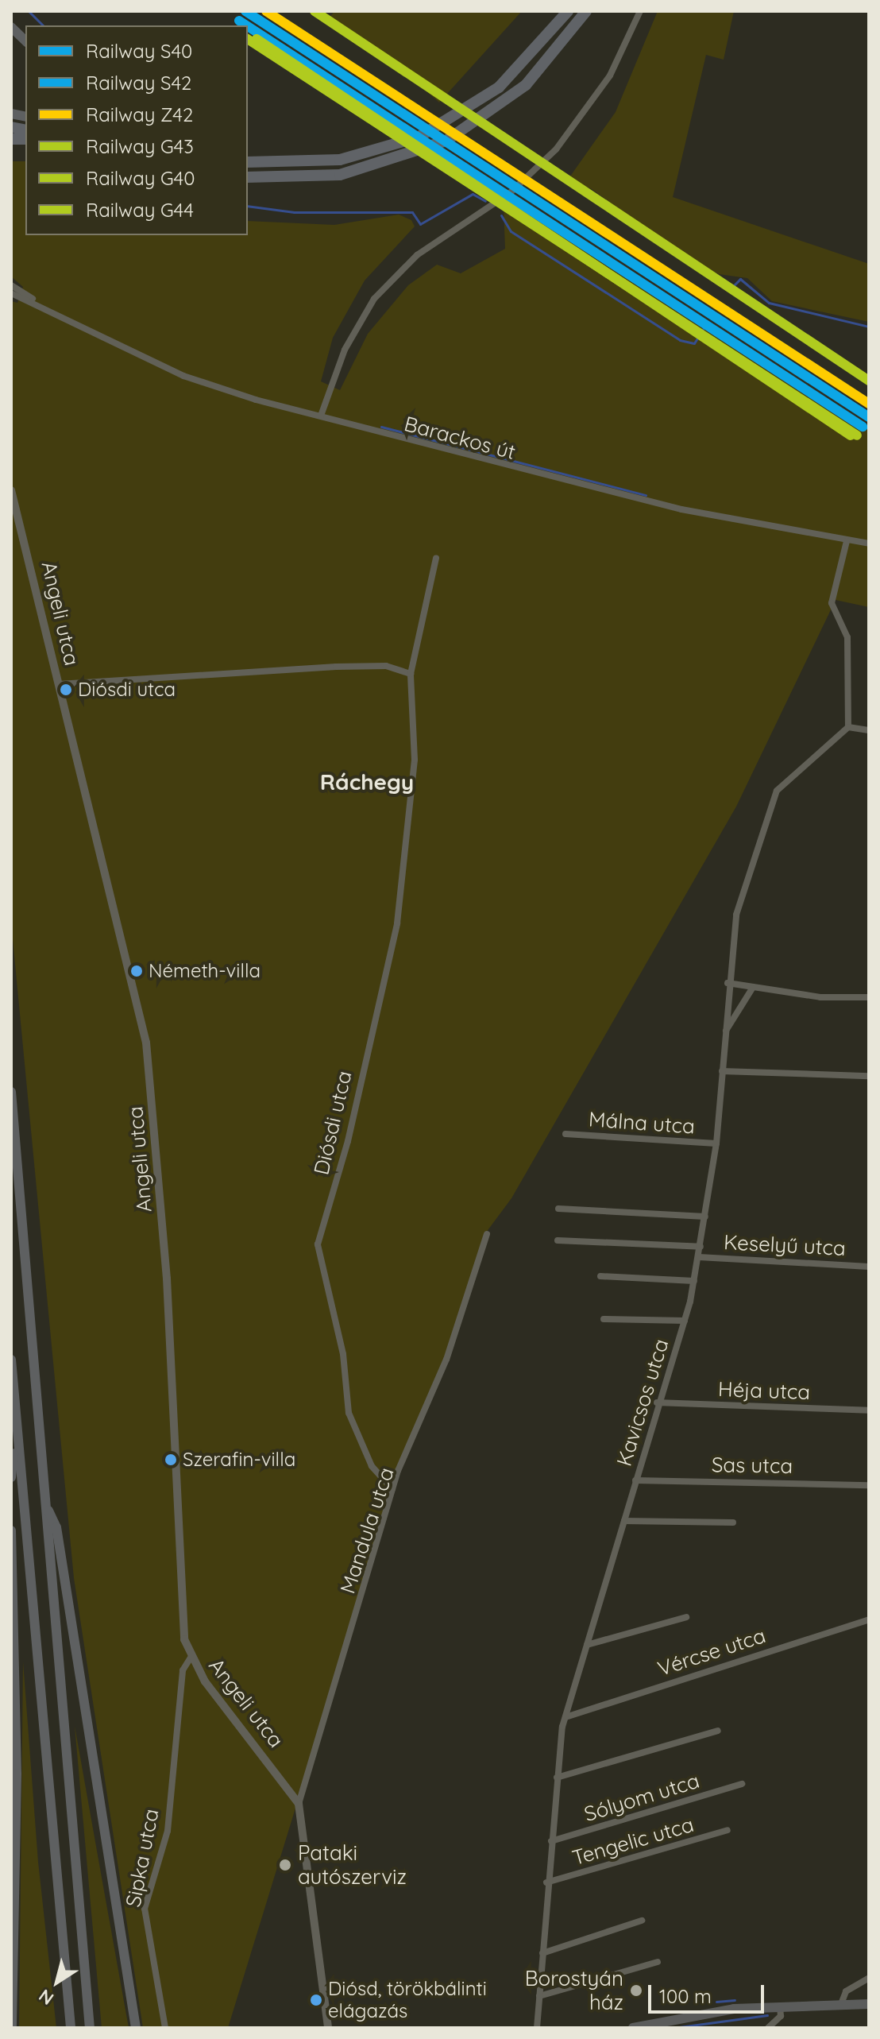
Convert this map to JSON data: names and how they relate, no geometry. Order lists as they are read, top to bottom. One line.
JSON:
{"streets":{"street":["Barackos út","Angeli utca","Diósdi utca","Málna utca","Keselyű utca","Héja utca","Kavicsos utca","Sas utca","Mandula utca","Vércse utca","Sólyom utca","Tengelic utca","Sipka utca"]},"crossings":[["Angeli utca","Mandula utca"],["Angeli utca","Sipka utca"],["Diósdi utca","Mandula utca"],["Málna utca","Kavicsos utca"],["Keselyű utca","Kavicsos utca"],["Héja utca","Kavicsos utca"],["Kavicsos utca","Sas utca"],["Kavicsos utca","Vércse utca"],["Kavicsos utca","Sólyom utca"],["Kavicsos utca","Tengelic utca"]],"districts":["Ráchegy"],"places":["Diósdi utca","Németh-villa","Szerafin-villa","Pataki autószerviz","Borostyán ház","Diósd, törökbálinti elágazás"],"lines":["rail line S40","rail line Z42","rail line G40","rail line S42","rail line G44","rail line G43"],"legend":["Railway S40","Railway S42","Railway Z42","Railway G43","Railway G40","Railway G44"],"scale_bar":"100 m","north":"bottom left"}
